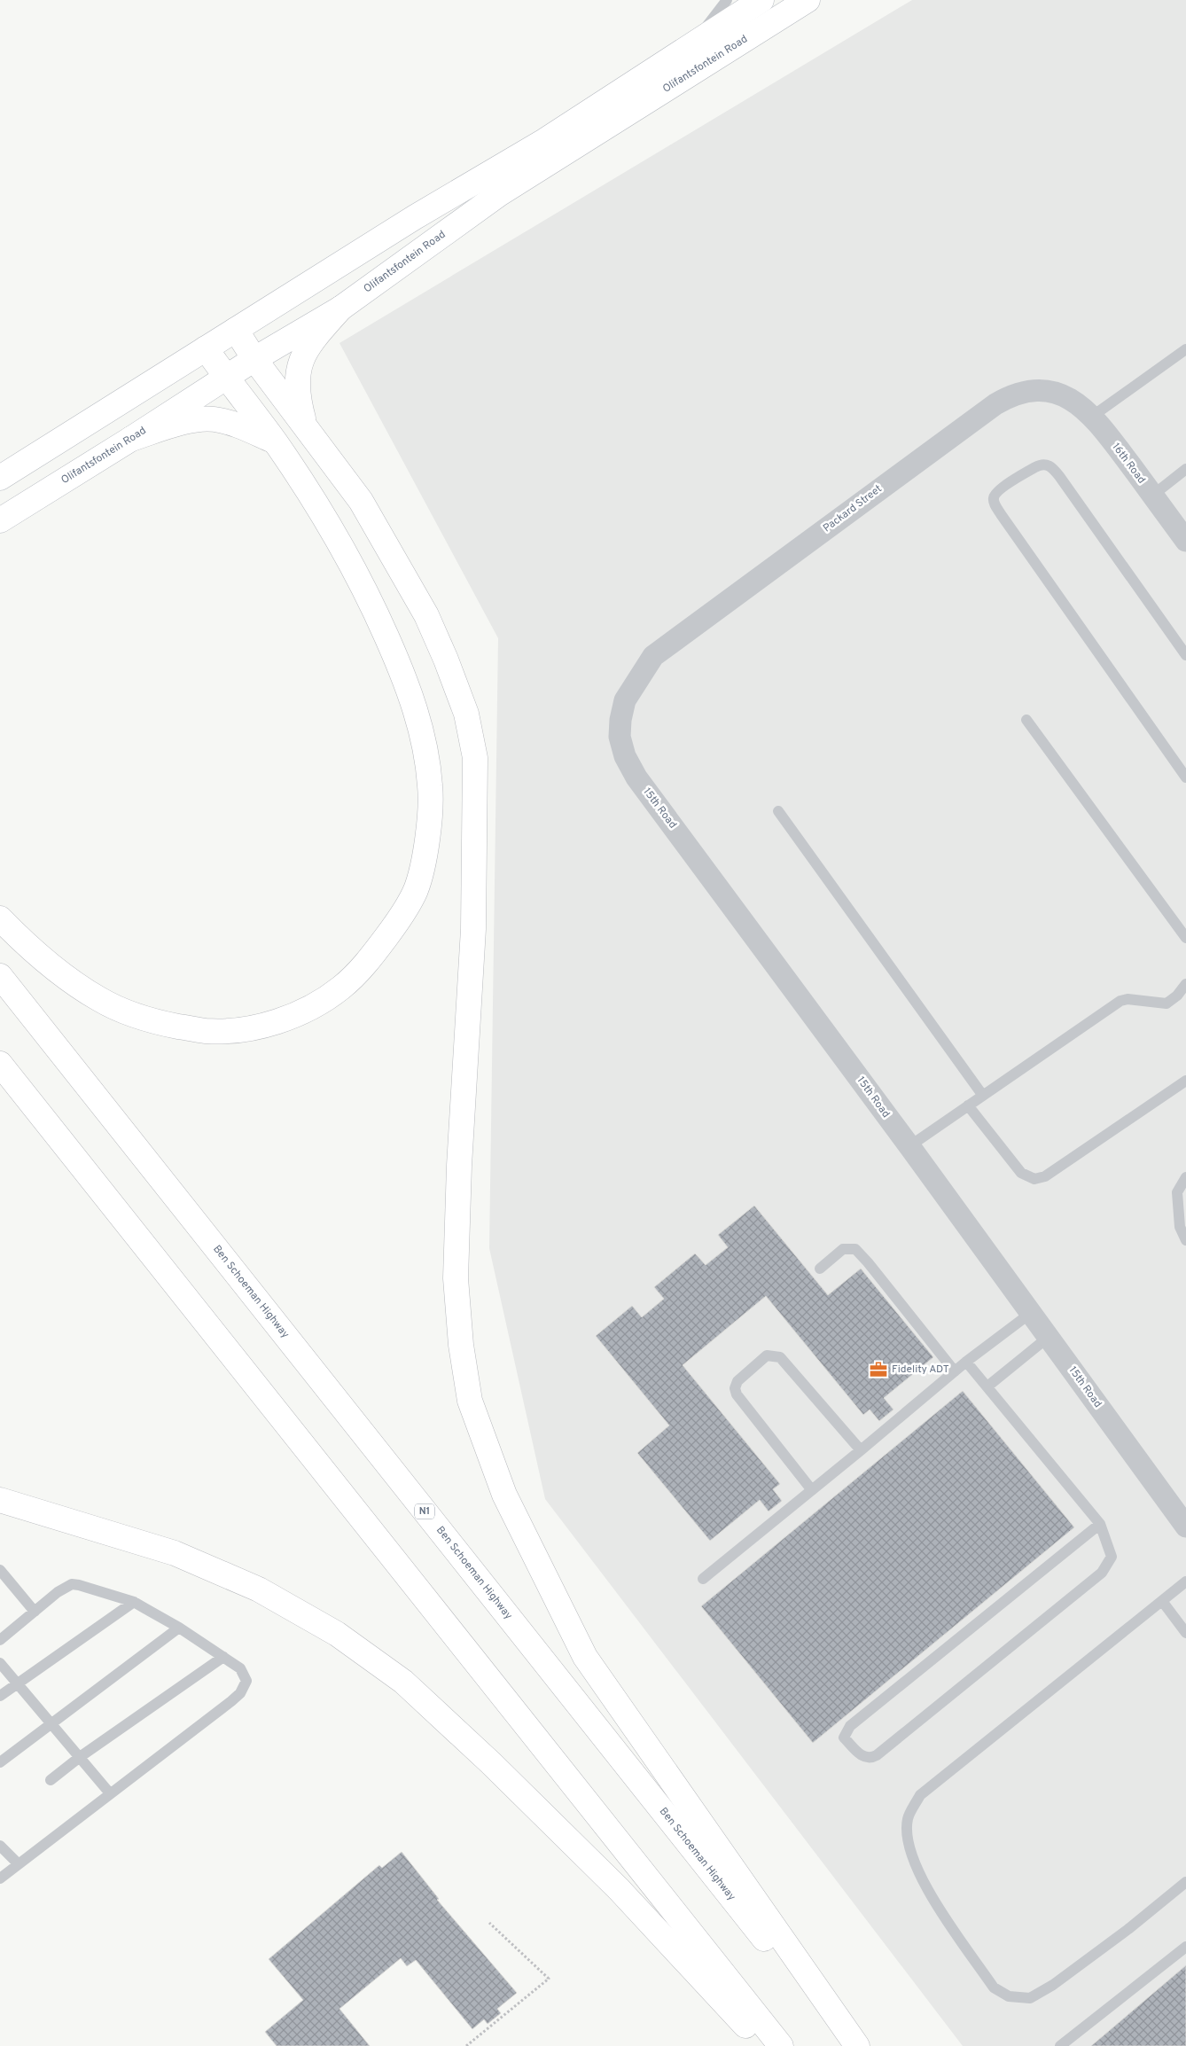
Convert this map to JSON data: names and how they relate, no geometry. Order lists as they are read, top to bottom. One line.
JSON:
{"streets":{"main road":["Olifantsfontein Road","Ben Schoeman Highway","N1"],"street":["16th Road","Packard Street","15th Road"]},"crossings":[["16th Road","Packard Street"],["Packard Street","15th Road"]],"places":{"office":["Fidelity ADT"]}}
